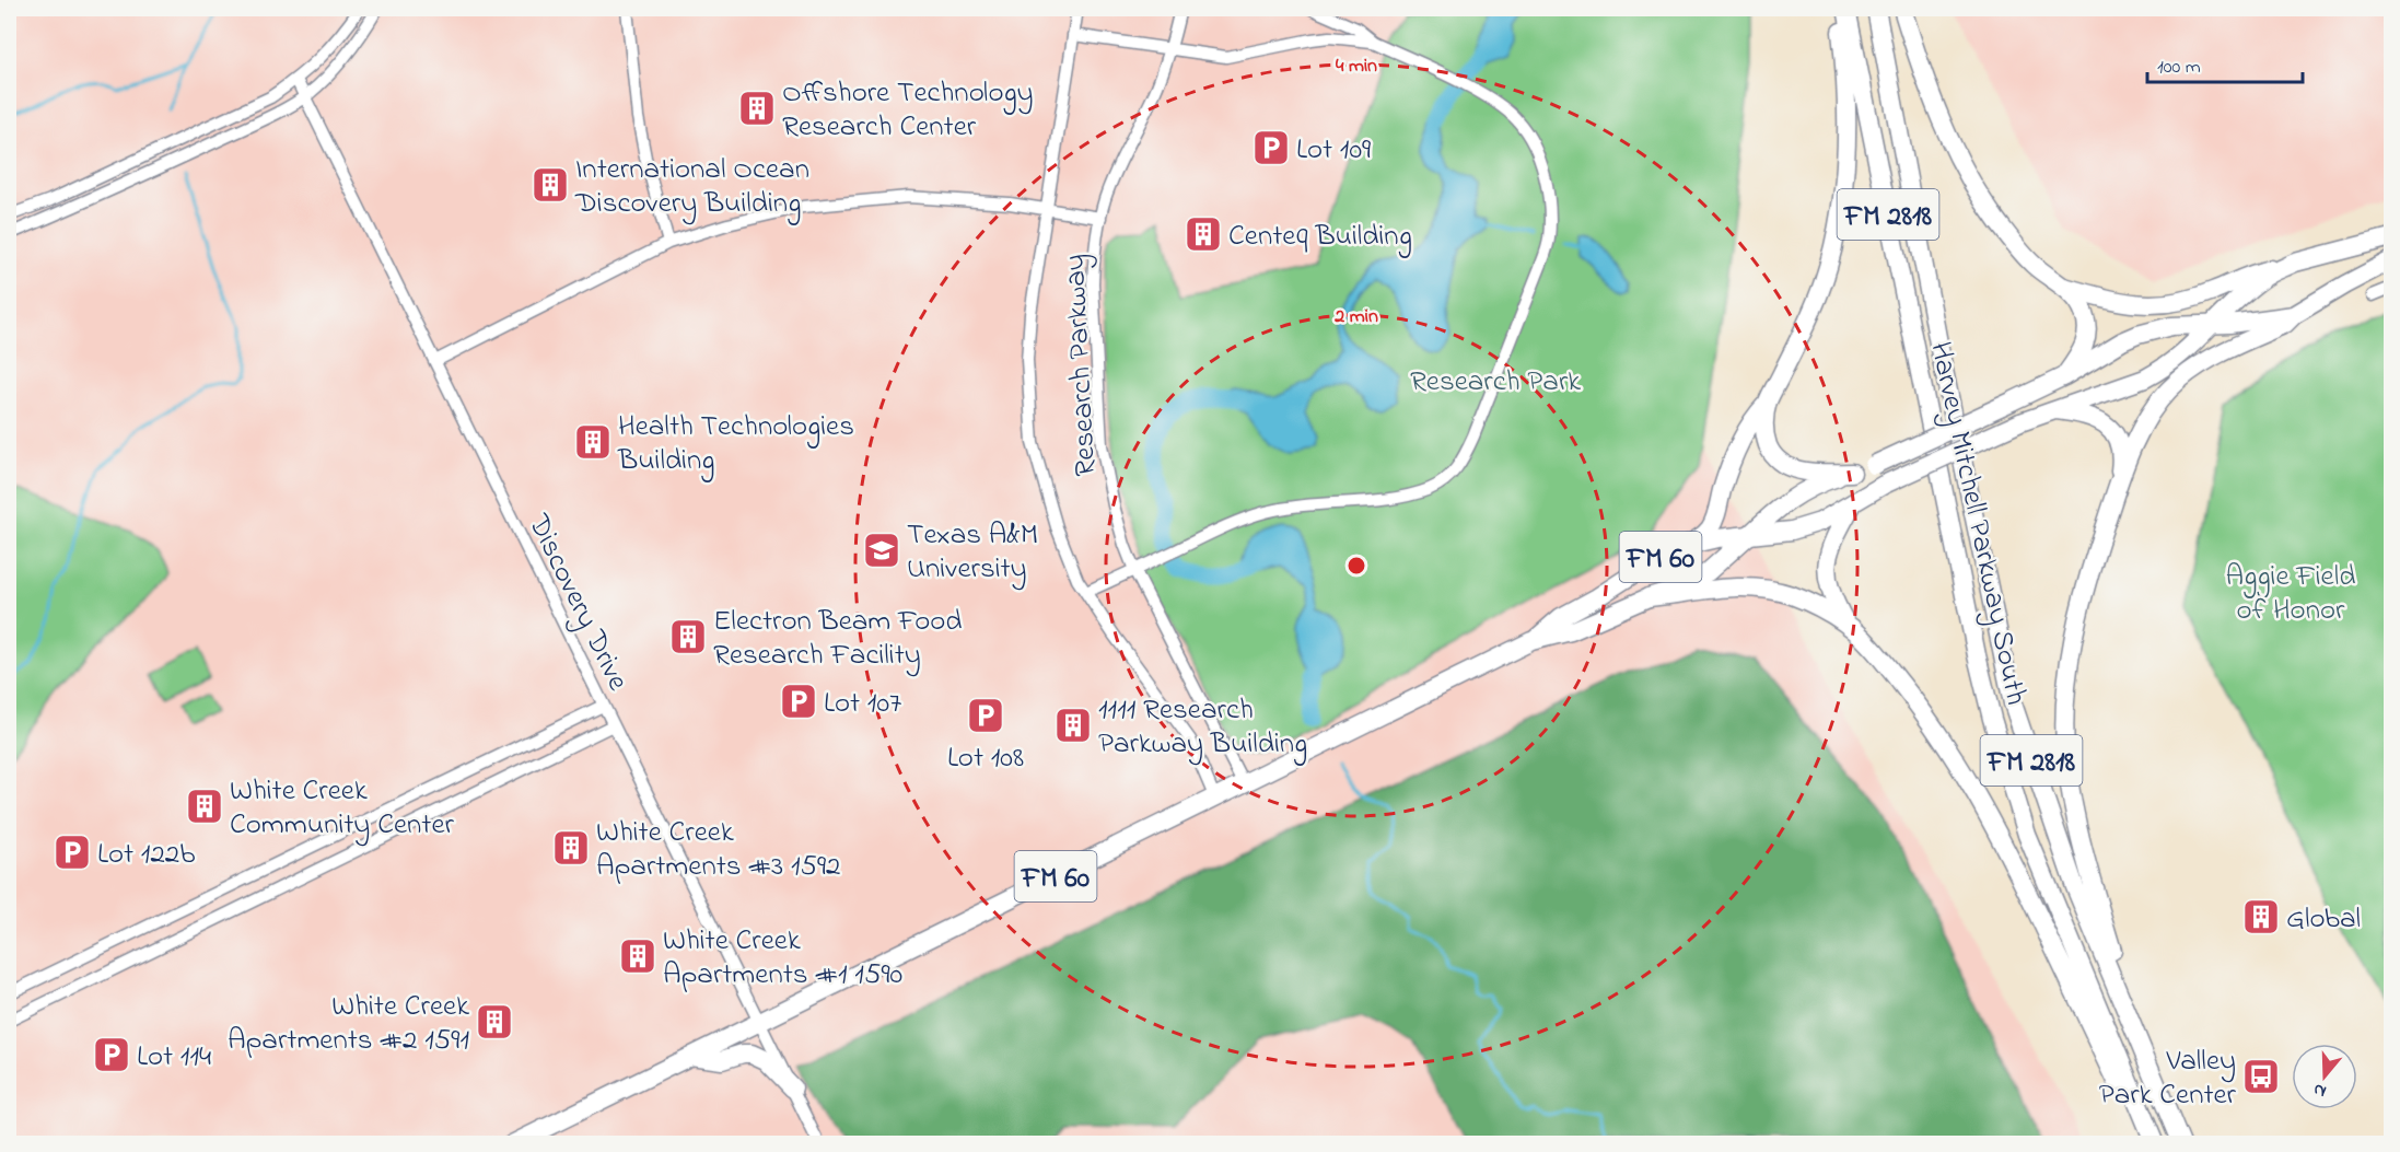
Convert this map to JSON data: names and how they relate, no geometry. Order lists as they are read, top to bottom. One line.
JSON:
{"streets":{"main road":["FM 2818","Harvey Mitchell Parkway South","FM 60"],"street":["Research Parkway","Discovery Drive"]},"crossings":[["Research Parkway","FM 60"],["FM 60","Discovery Drive"]],"parks":["Research Park","Aggie Field of Honor"],"places":{"building":["Offshore Technology Research Center","International Ocean Discovery Building","Centeq Building","Health Technologies Building","Electron Beam Food Research Facility","1111 Research Parkway Building","White Creek Community Center","White Creek Apartments #3 1592","Global","White Creek Apartments #1 1590","White Creek Apartments #2 1591"],"parking":["Lot 109","Lot 107","Lot 108","Lot 122b","Lot 114"],"school or university":["Texas A&M University"],"bus stop":["Valley Park Center"]},"scale_bar":"100 m","north":"bottom","rings":["4 min","2 min"]}
